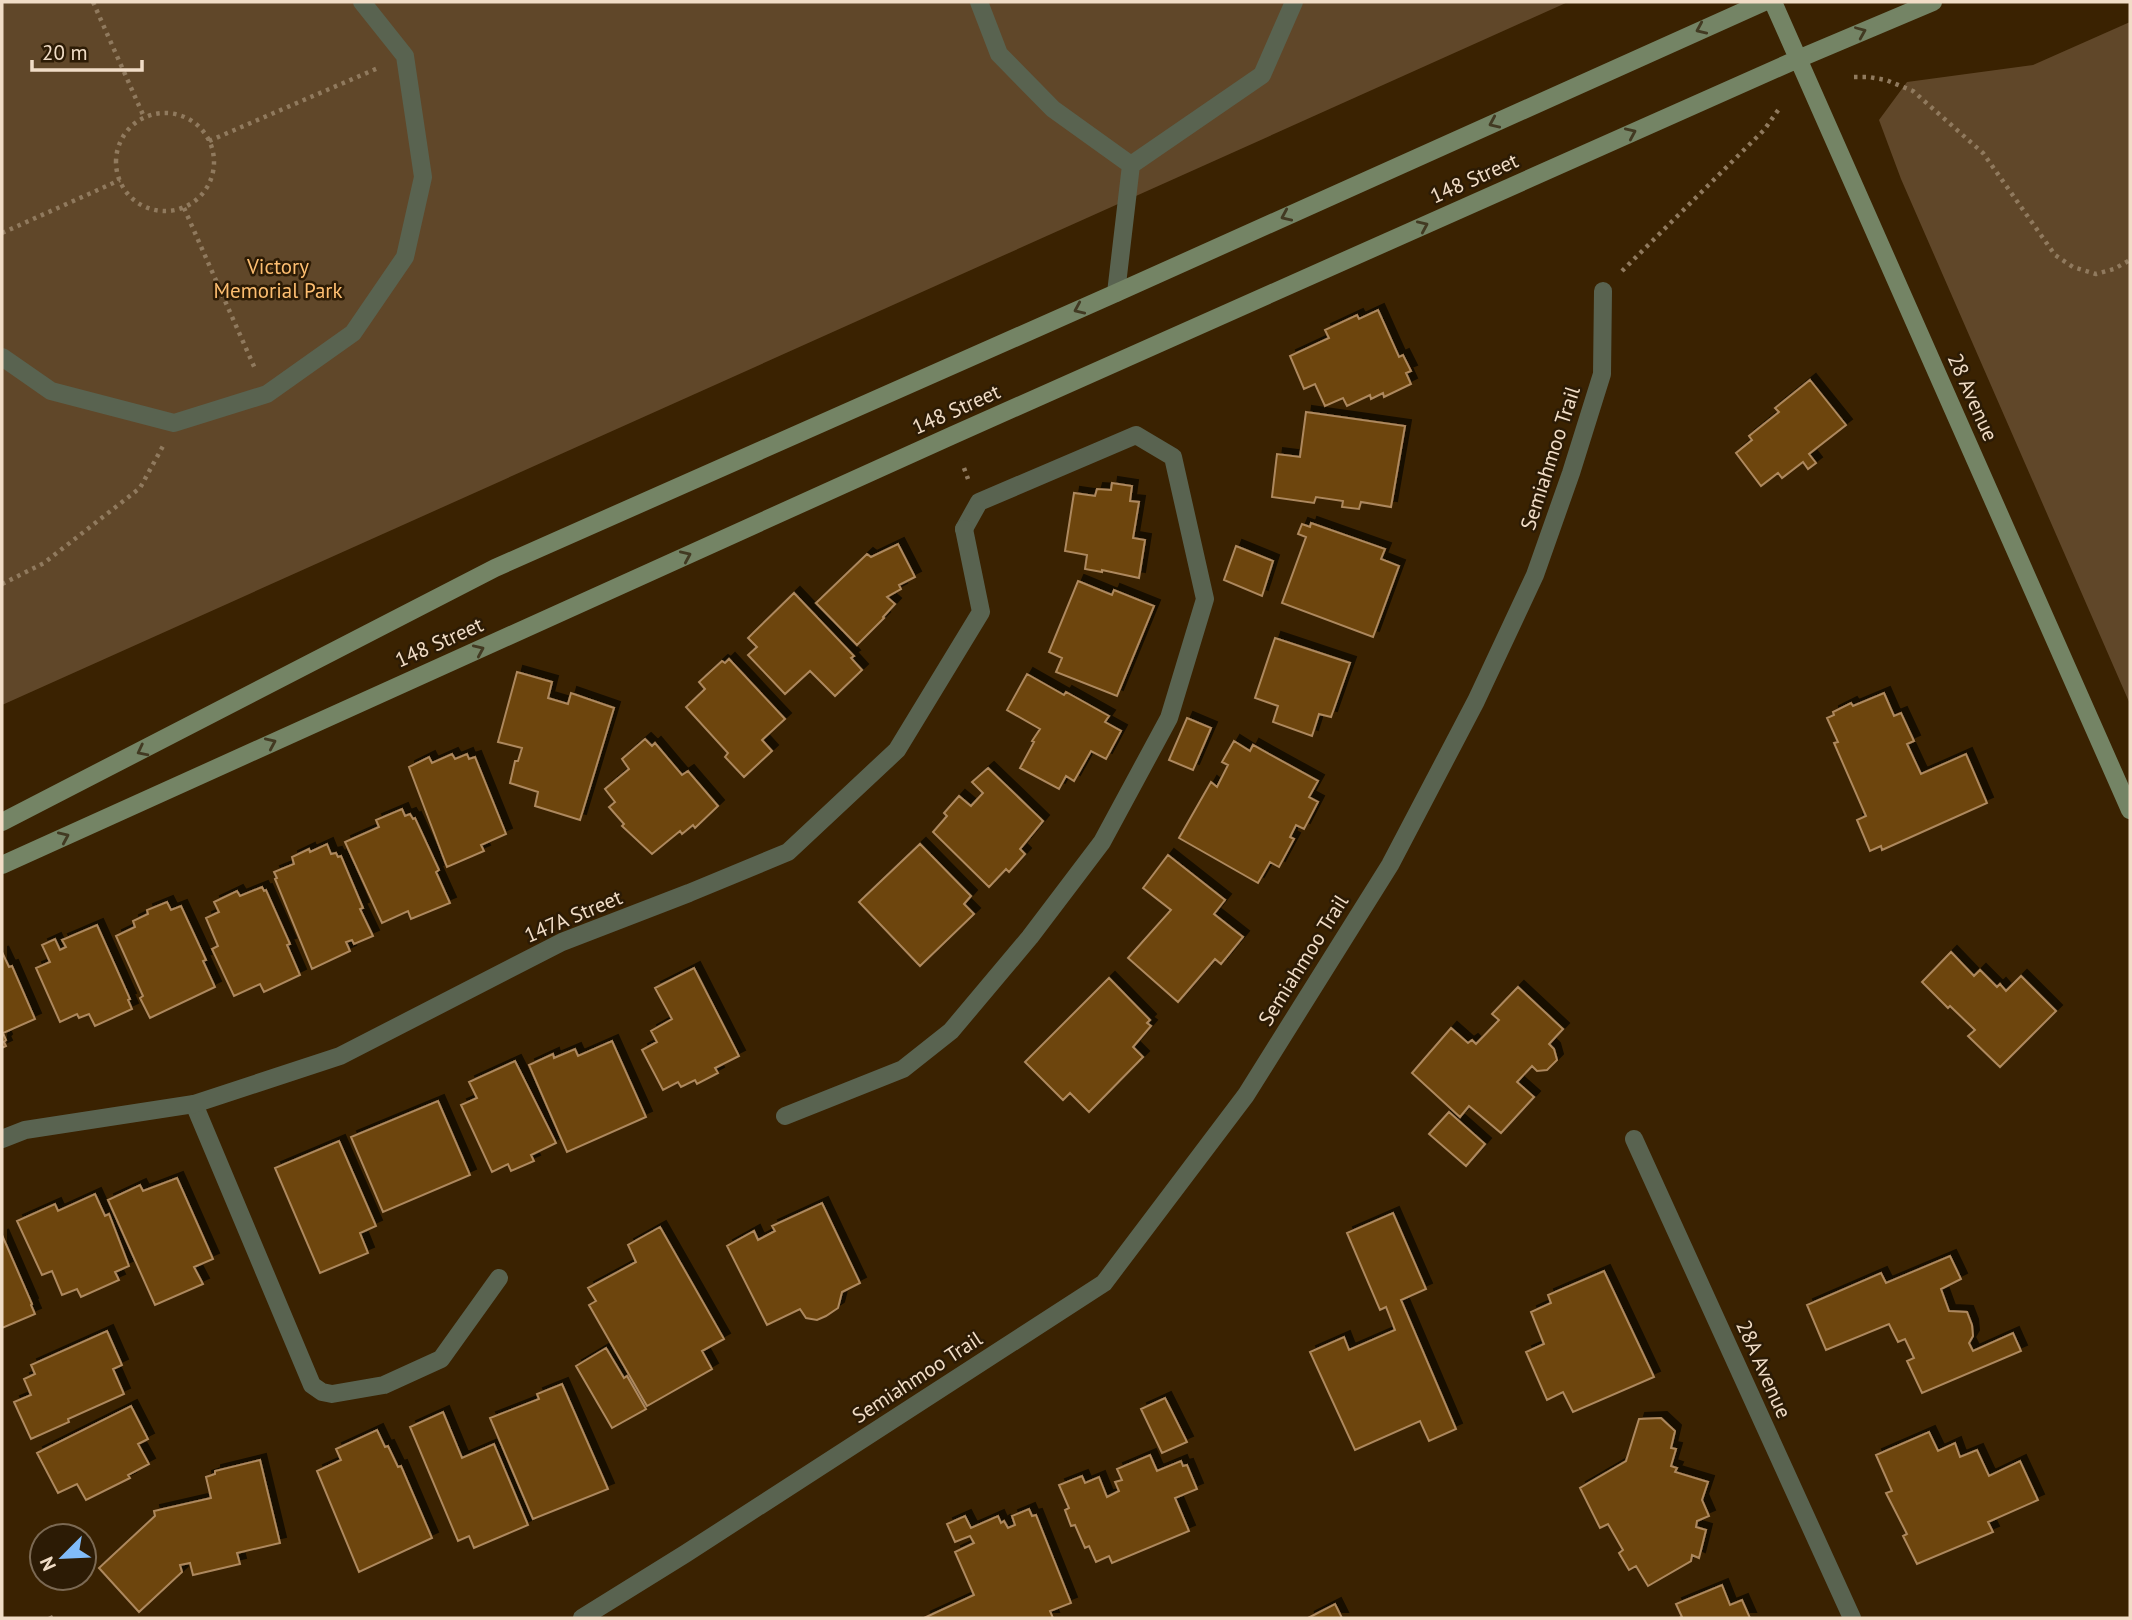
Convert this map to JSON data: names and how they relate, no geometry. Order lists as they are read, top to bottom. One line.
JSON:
{"streets":{"main road":["148 Street","28 Avenue"],"street":["Semiahmoo Trail","147A Street","28A Avenue"]},"crossings":[["148 Street","28 Avenue"]],"parks":["Victory Memorial Park"],"scale_bar":"20 m","north":"bottom left"}
